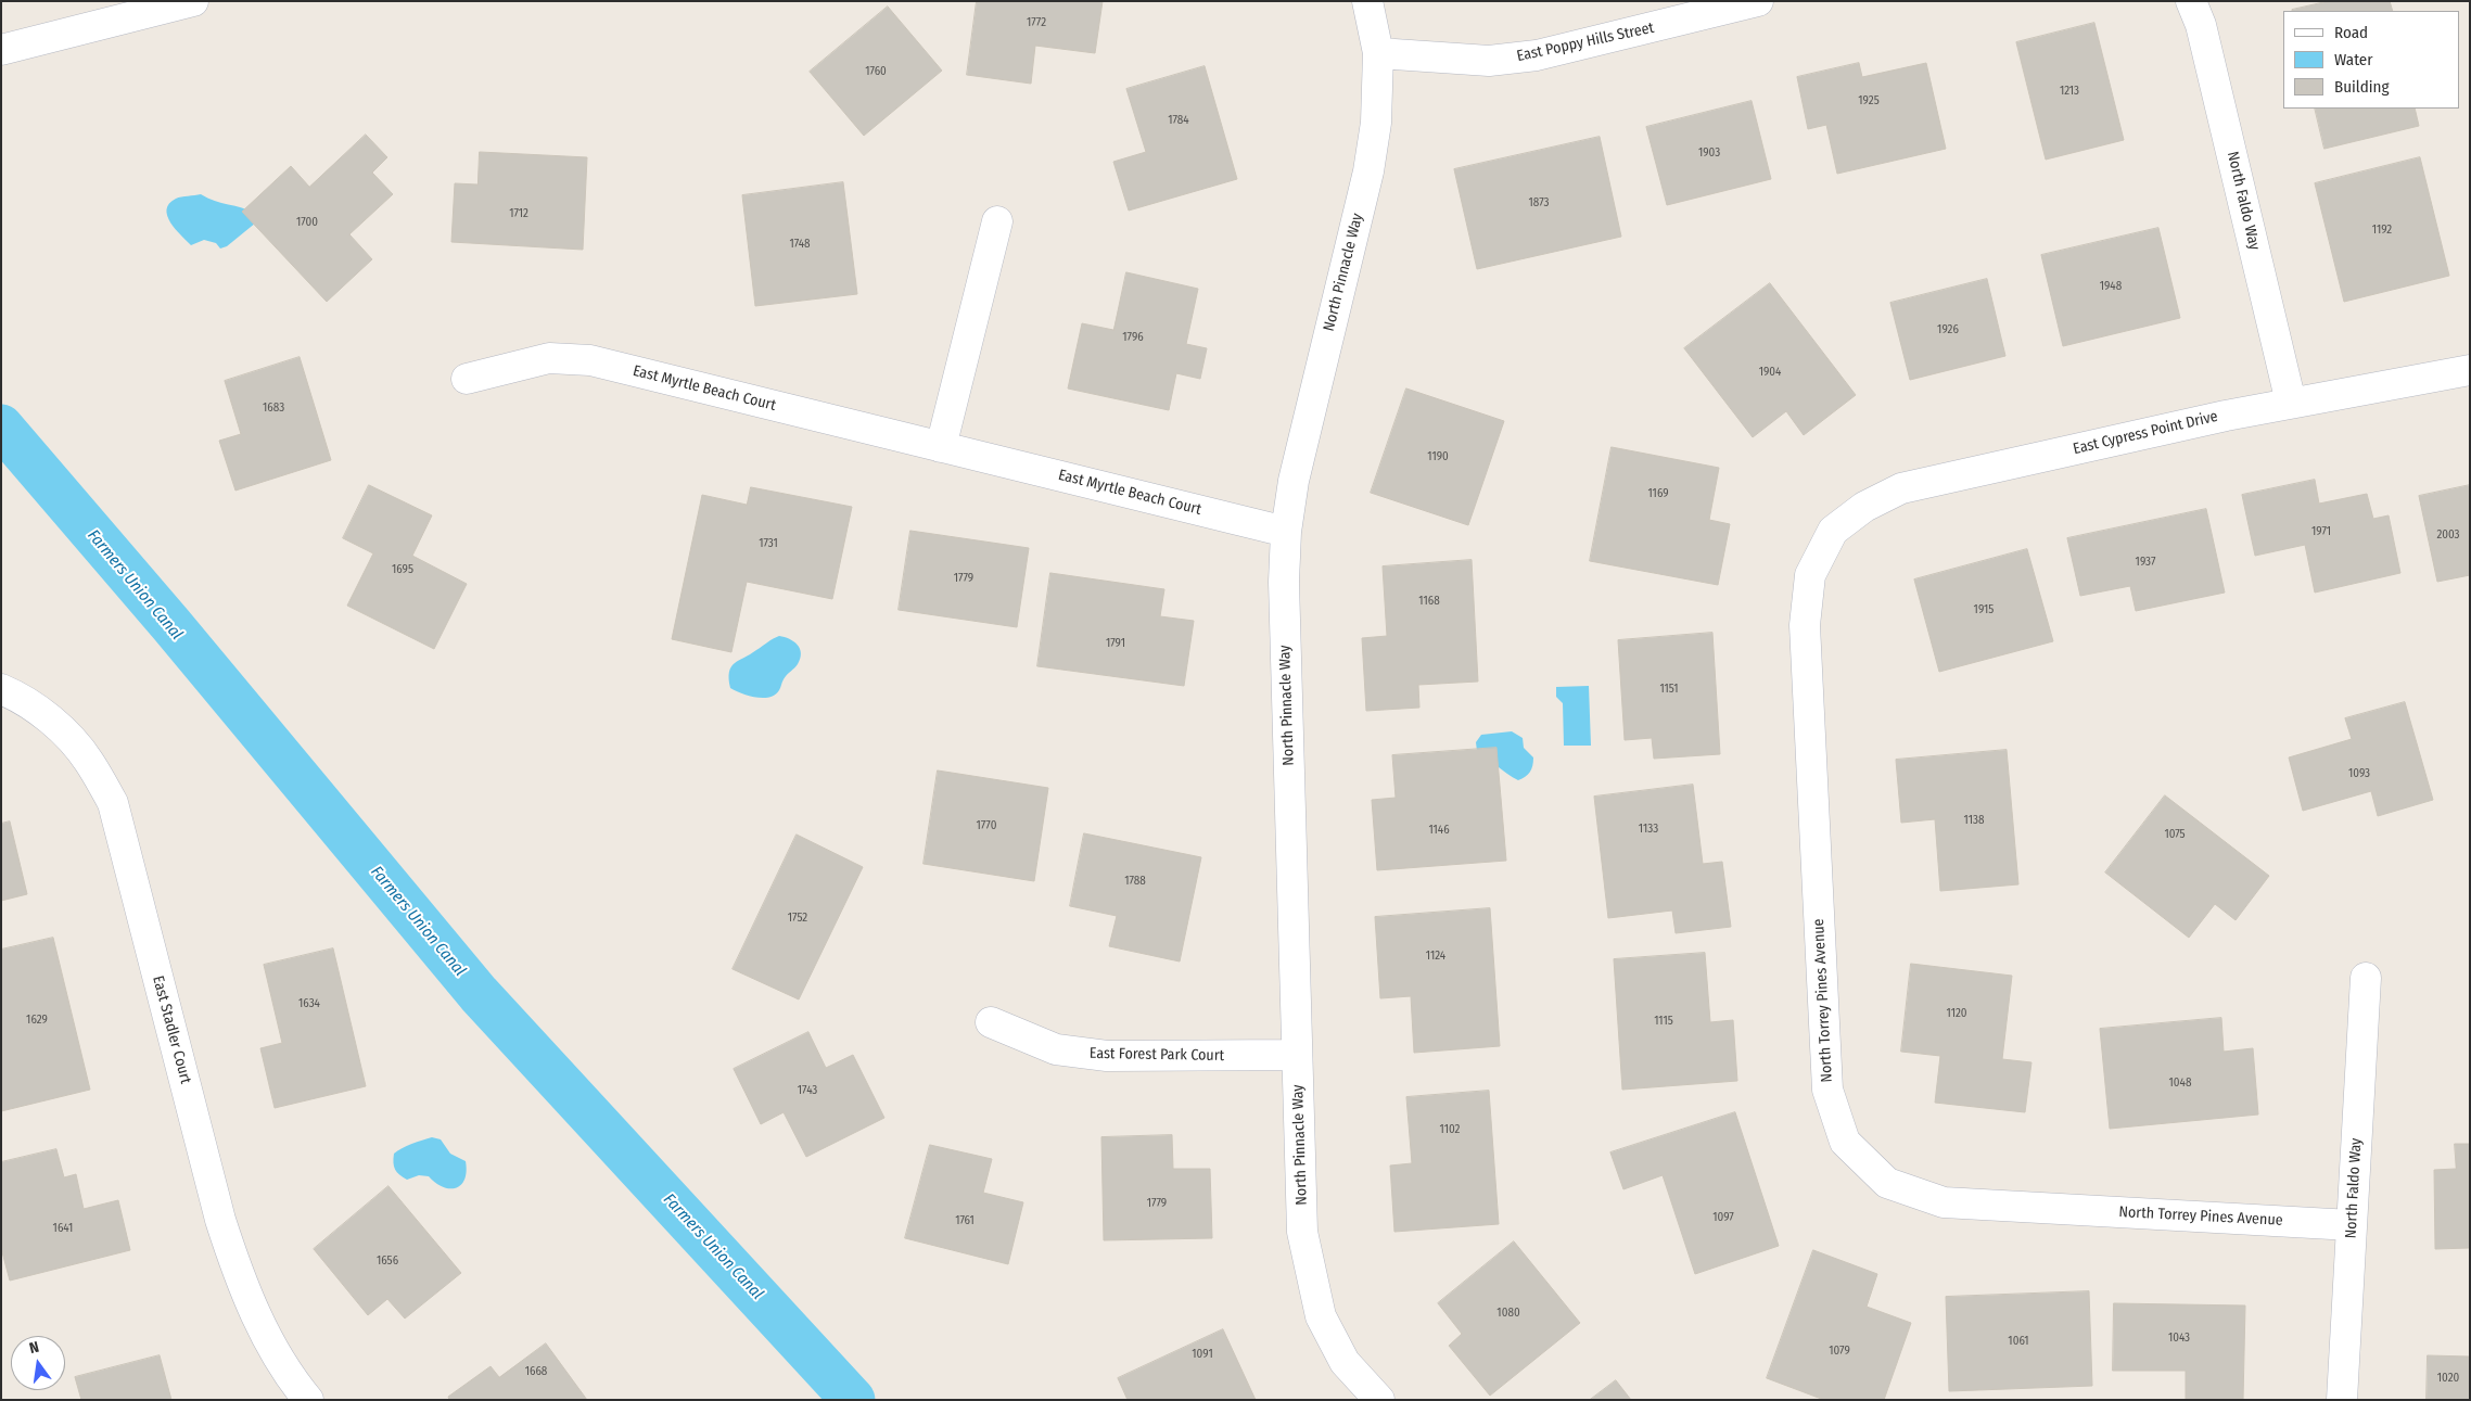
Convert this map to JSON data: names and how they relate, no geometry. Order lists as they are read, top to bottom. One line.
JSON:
{"streets":{"street":["East Poppy Hills Street","North Faldo Way","North Pinnacle Way","East Myrtle Beach Court","East Cypress Point Drive","North Torrey Pines Avenue","East Stadler Court","East Forest Park Court"]},"crossings":[["East Poppy Hills Street","North Pinnacle Way"],["North Faldo Way","East Cypress Point Drive"],["North Faldo Way","North Torrey Pines Avenue"],["North Pinnacle Way","East Myrtle Beach Court"],["North Pinnacle Way","East Forest Park Court"],["East Cypress Point Drive","North Torrey Pines Avenue"]],"water":["Farmers Union Canal"],"house_numbers":["1772","1760","1213","1925","1784","1903","1873","1712","1700","1192","1748","1948","1926","1796","1904","1683","1190","1169","1971","2003","1731","1937","1695","1779","1168","1915","1791","1151","1093","1138","1770","1133","1146","1075","1788","1752","1124","1634","1120","1629","1115","1048","1743","1102","1779","1097","1761","1641","1656","1080","1043","1061","1079","1091","1668","1020"],"legend":["Road","Water","Building"],"north":"top"}
